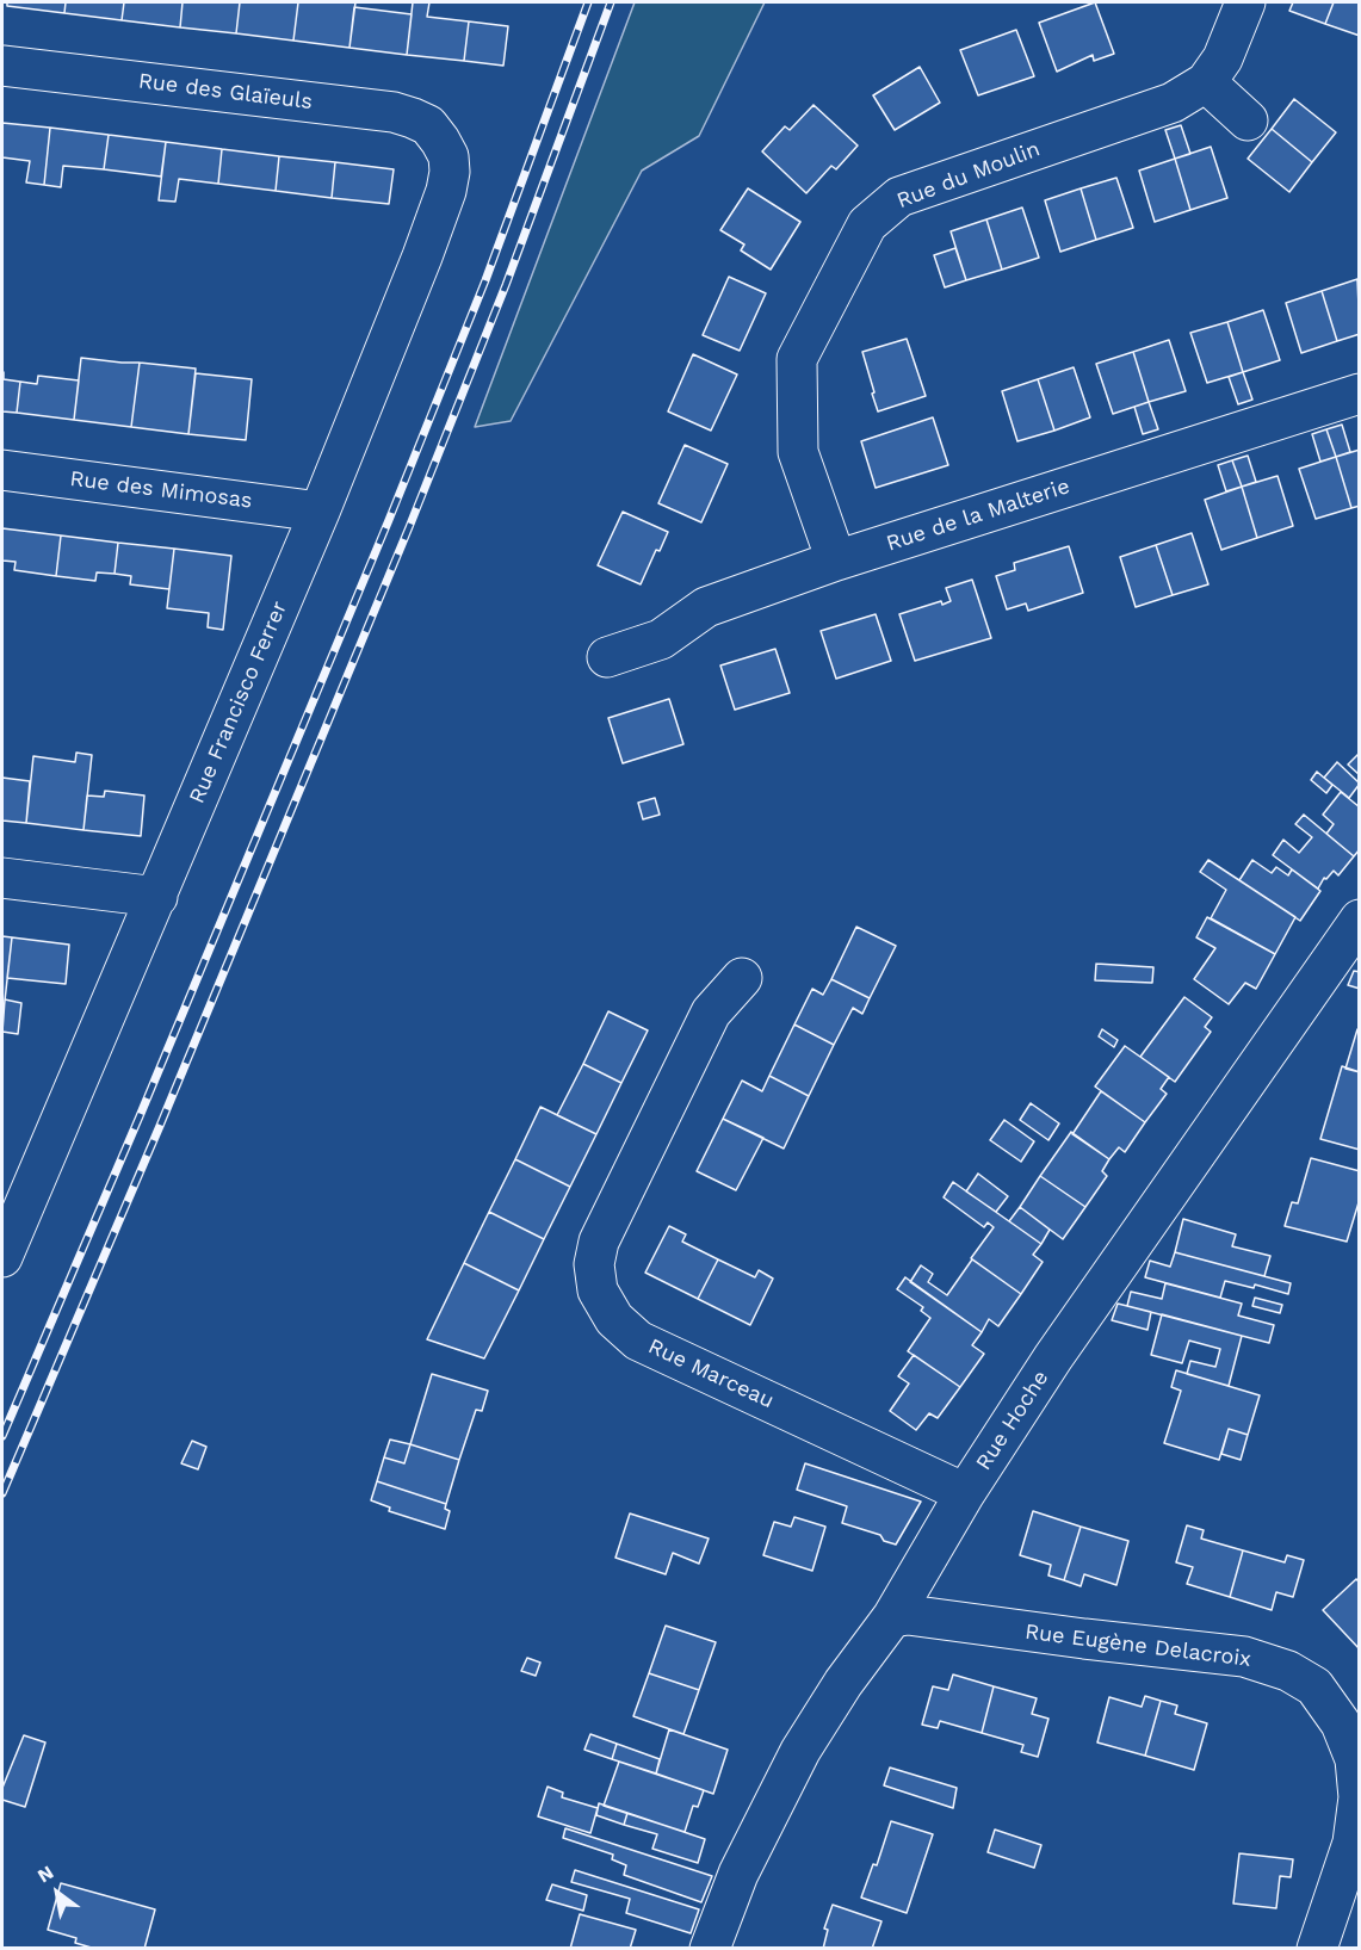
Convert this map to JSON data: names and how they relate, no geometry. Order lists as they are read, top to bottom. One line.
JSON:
{"streets":{"street":["Rue des Glaïeuls","Rue du Moulin","Rue des Mimosas","Rue de la Malterie","Rue Francisco Ferrer","Rue Marceau","Rue Hoche","Rue Eugène Delacroix"]},"crossings":[["Rue des Glaïeuls","Rue Francisco Ferrer"],["Rue du Moulin","Rue de la Malterie"],["Rue des Mimosas","Rue Francisco Ferrer"],["Rue Marceau","Rue Hoche"],["Rue Hoche","Rue Eugène Delacroix"]],"north":"top left"}
